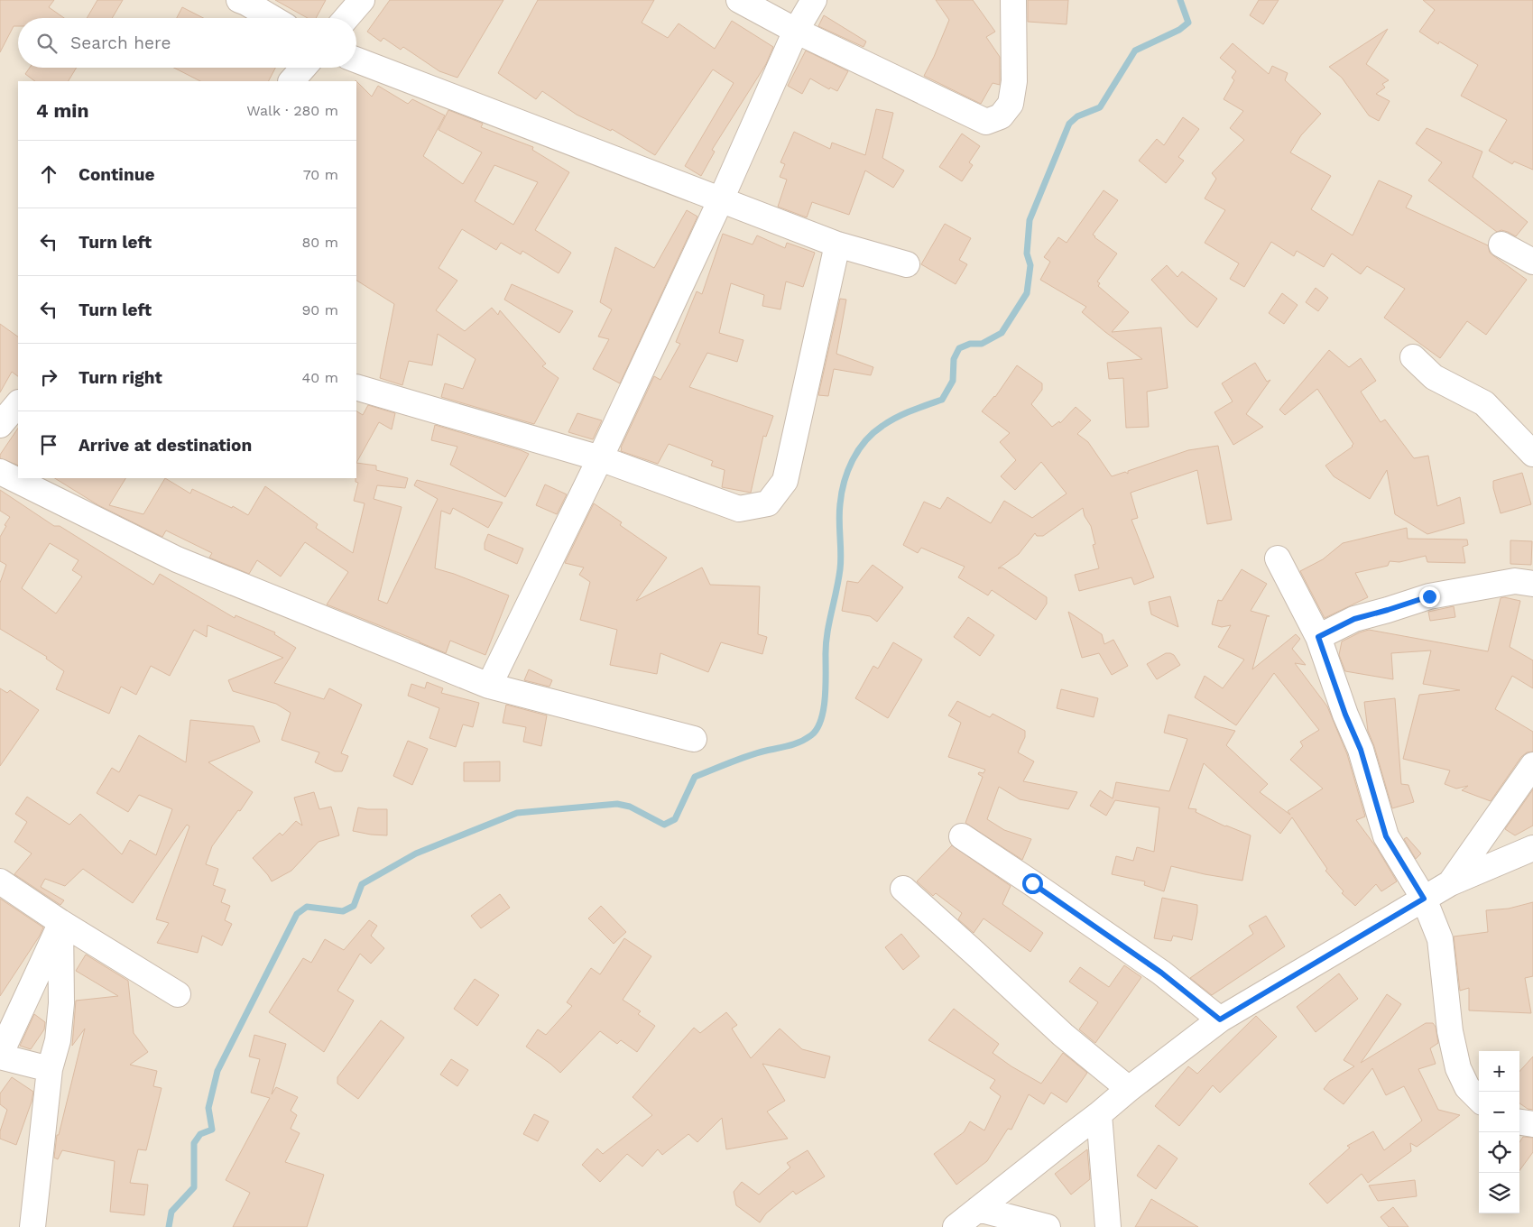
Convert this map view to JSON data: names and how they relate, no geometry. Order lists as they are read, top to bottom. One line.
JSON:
{"page":{"search":"Search here","heading":["4 min","Walk · 280 m"],"list":[["Continue","70 m"],["Turn left","80 m"],["Turn left","90 m"],["Turn right","40 m"],"Arrive at destination"],"map_buttons":["+","−"]}}
